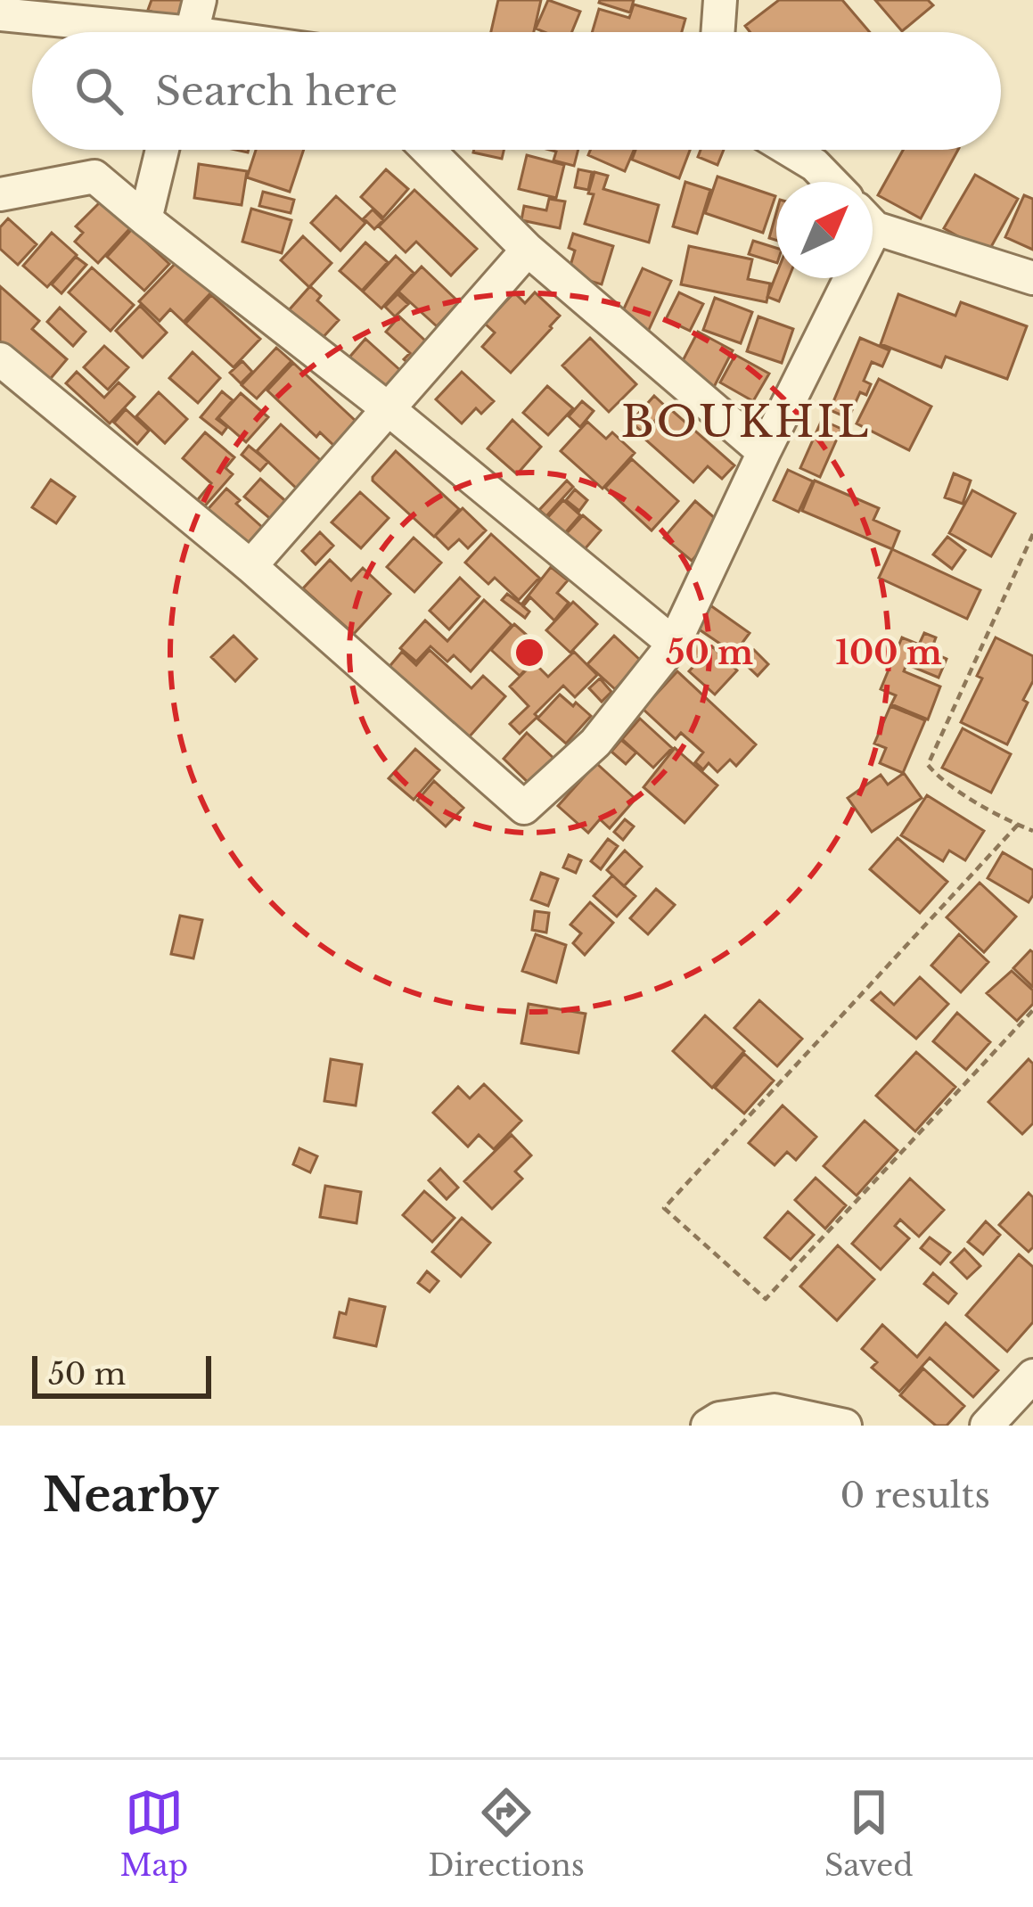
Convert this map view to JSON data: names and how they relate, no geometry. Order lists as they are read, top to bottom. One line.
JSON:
{"districts":["BOUKHIL"],"scale_bar":"50 m","north":"top right","page":{"search":"Search here","scale":"50 m","heading":["Nearby","0 results"],"nav":["Map","Directions","Saved"]},"rings":["50 m","100 m"]}
